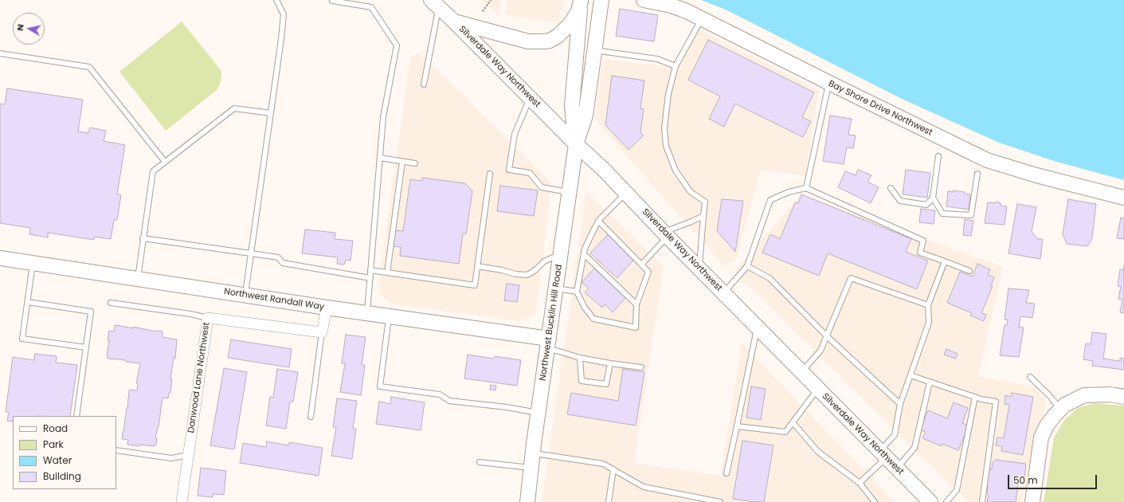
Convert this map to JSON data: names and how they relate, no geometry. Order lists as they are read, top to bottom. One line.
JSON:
{"streets":{"main road":["Silverdale Way Northwest","Bay Shore Drive Northwest","Northwest Randall Way","Northwest Bucklin Hill Road"],"street":["Danwood Lane Northwest"]},"crossings":[["Silverdale Way Northwest","Northwest Bucklin Hill Road"],["Northwest Randall Way","Northwest Bucklin Hill Road"]],"legend":["Road","Park","Water","Building"],"scale_bar":"50 m","north":"left"}
